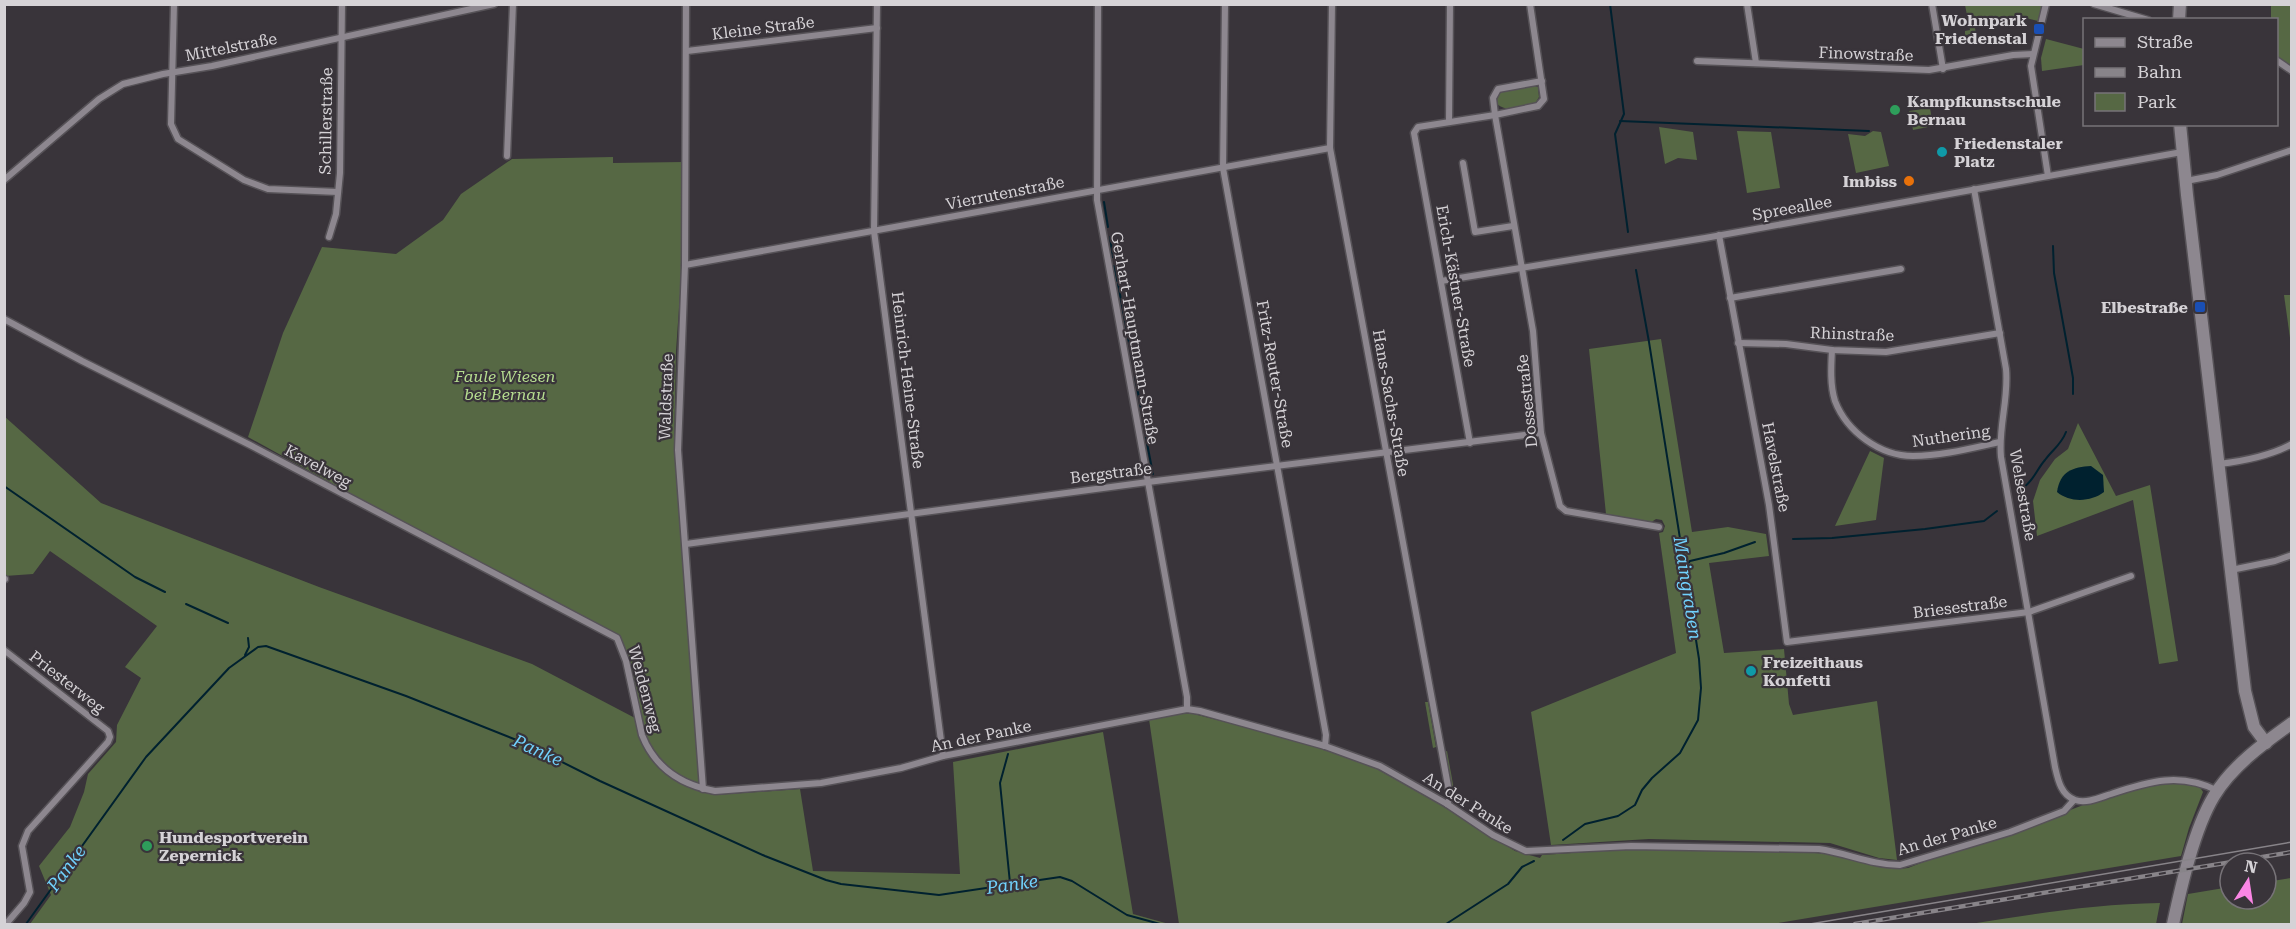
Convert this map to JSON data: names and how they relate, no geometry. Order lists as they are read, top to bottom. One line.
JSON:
{"streets":{"street":["Kleine Straße","Mittelstraße","Finowstraße","Schillerstraße","Vierrutenstraße","Spreeallee","Erich-Kästner-Straße","Rhinstraße","Gerhart-Hauptmann-Straße","Fritz-Reuter-Straße","Heinrich-Heine-Straße","Waldstraße","Dossestraße","Hans-Sachs-Straße","Nuthering","Kavelweg","Havelstraße","Bergstraße","Welsestraße","Briesestraße","Priesterweg","Weidenweg","An der Panke"]},"crossings":[["Kleine Straße","Heinrich-Heine-Straße"],["Kleine Straße","Waldstraße"],["Mittelstraße","Schillerstraße"],["Vierrutenstraße","Gerhart-Hauptmann-Straße"],["Vierrutenstraße","Fritz-Reuter-Straße"],["Vierrutenstraße","Heinrich-Heine-Straße"],["Vierrutenstraße","Waldstraße"],["Vierrutenstraße","Hans-Sachs-Straße"],["Spreeallee","Erich-Kästner-Straße"],["Spreeallee","Dossestraße"],["Spreeallee","Havelstraße"],["Spreeallee","Welsestraße"],["Erich-Kästner-Straße","Bergstraße"],["Rhinstraße","Nuthering"],["Rhinstraße","Havelstraße"],["Rhinstraße","Welsestraße"],["Gerhart-Hauptmann-Straße","Bergstraße"],["Gerhart-Hauptmann-Straße","An der Panke"],["Fritz-Reuter-Straße","Bergstraße"],["Fritz-Reuter-Straße","An der Panke"],["Heinrich-Heine-Straße","Bergstraße"],["Heinrich-Heine-Straße","An der Panke"],["Waldstraße","Bergstraße"],["Waldstraße","Weidenweg"],["Waldstraße","An der Panke"],["Dossestraße","Bergstraße"],["Hans-Sachs-Straße","Bergstraße"],["Hans-Sachs-Straße","An der Panke"],["Nuthering","Welsestraße"],["Kavelweg","Weidenweg"],["Havelstraße","Briesestraße"],["Welsestraße","Briesestraße"],["Welsestraße","An der Panke"],["Weidenweg","An der Panke"]],"water":["Maingraben","Panke"],"parks":["Faule Wiesen bei Bernau"],"places":{"transit":["Wohnpark Friedenstal","Elbestraße"],"other":["Kampfkunstschule Bernau","Friedenstaler Platz","Imbiss","Freizeithaus Konfetti","Hundesportverein Zepernick"]},"legend":["Straße","Bahn","Park"],"north":"top"}
